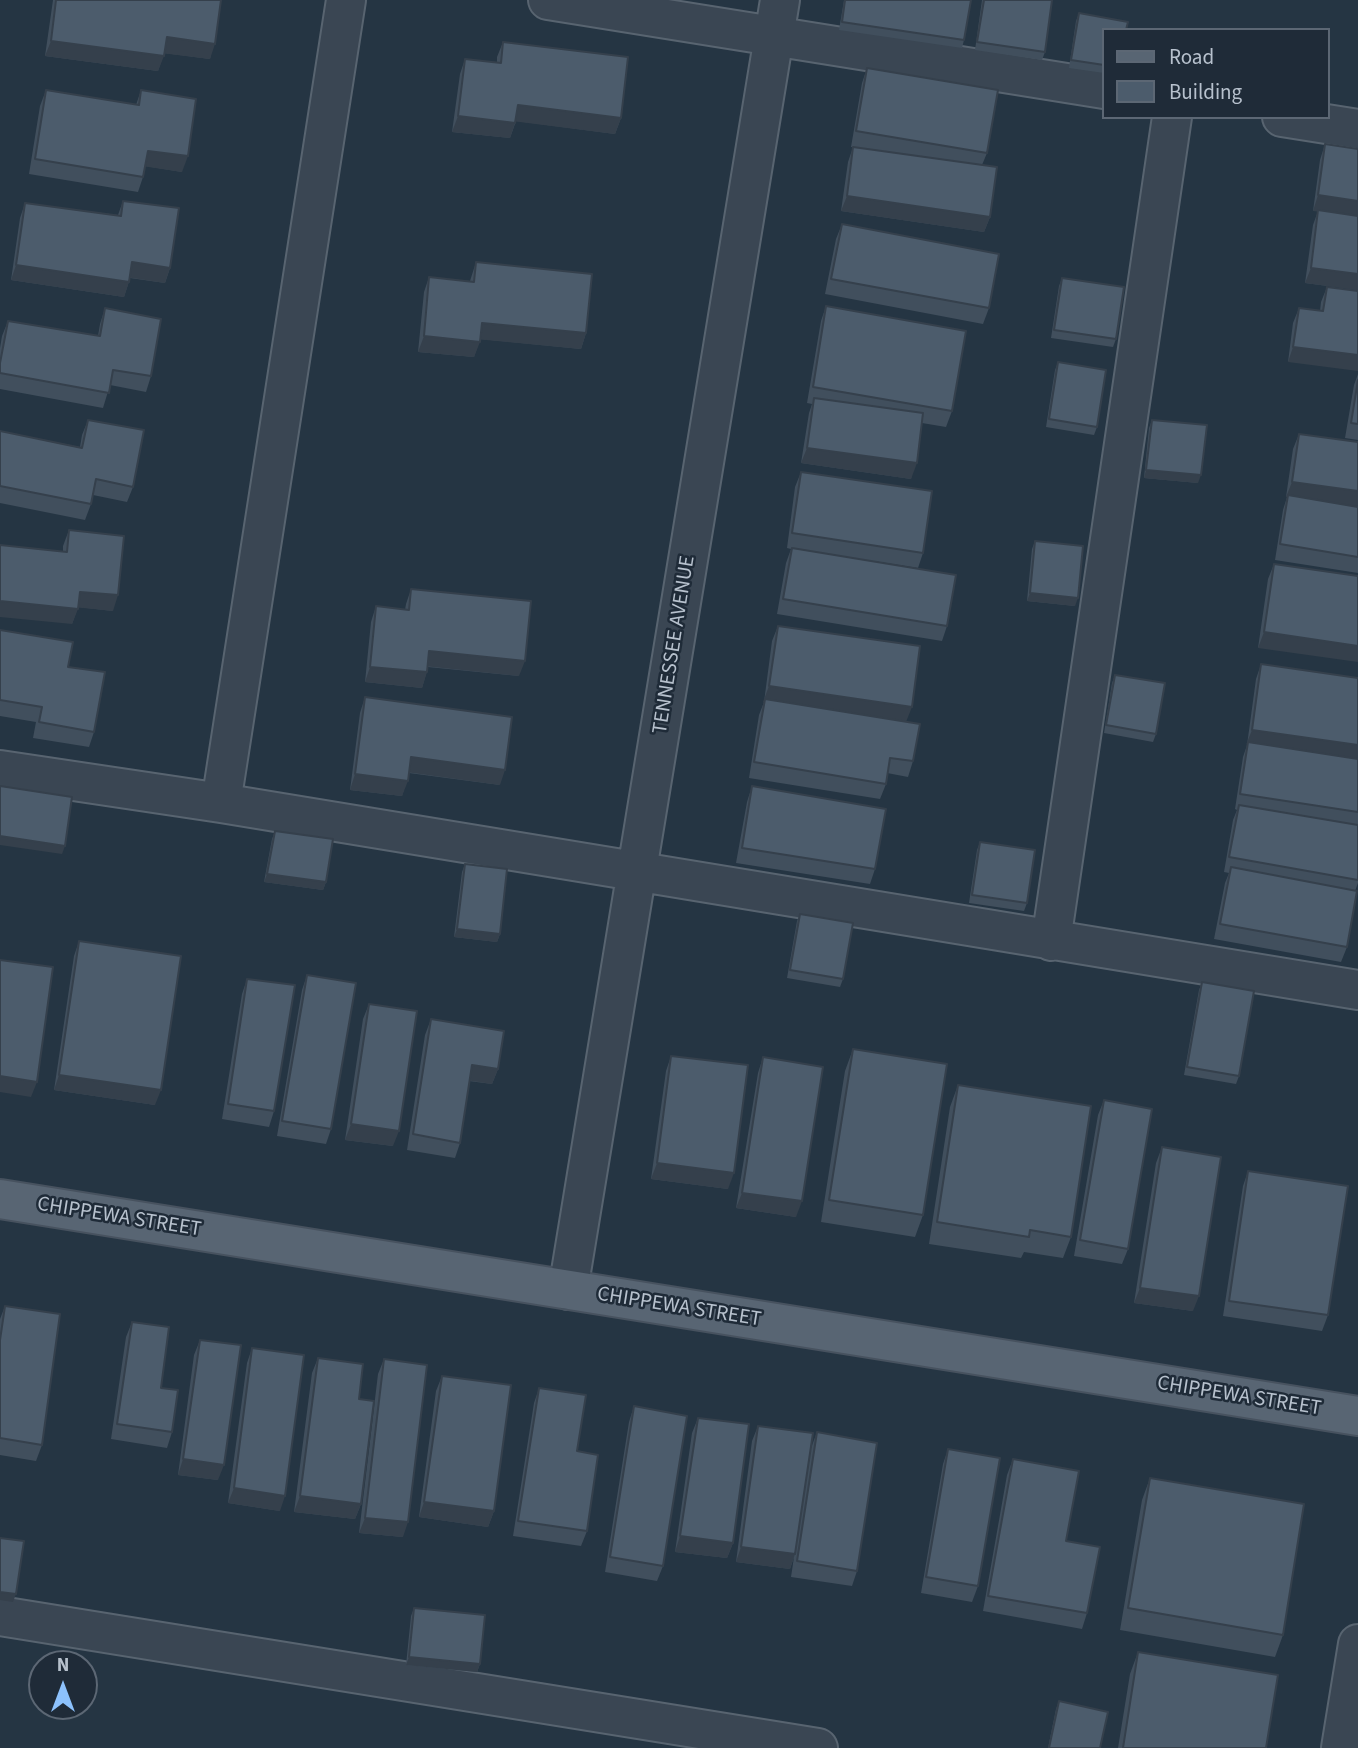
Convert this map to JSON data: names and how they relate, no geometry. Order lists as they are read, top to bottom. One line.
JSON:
{"streets":{"main road":["CHIPPEWA STREET"],"street":["TENNESSEE AVENUE"]},"crossings":[["TENNESSEE AVENUE","CHIPPEWA STREET"]],"legend":["Road","Building"],"north":"top"}
